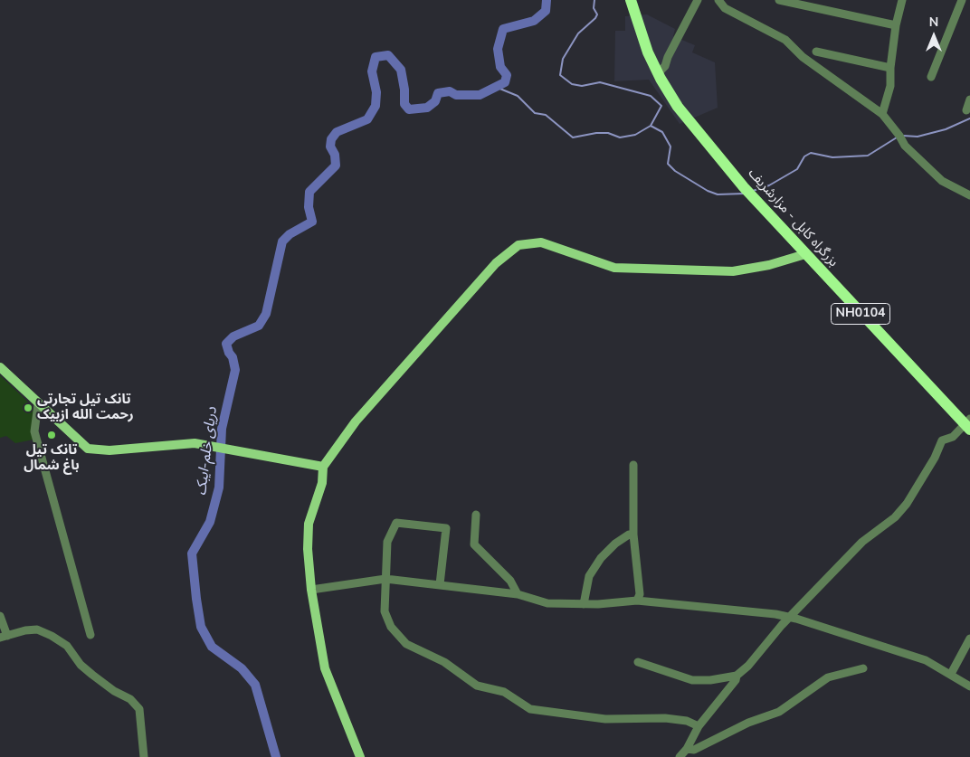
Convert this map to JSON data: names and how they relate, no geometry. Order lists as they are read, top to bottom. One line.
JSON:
{"streets":{"highway":["بزرگراه کابل - مزارشریف","NH0104"]},"water":["دریای خلم-ایبک"],"places":["تانک تیل تجارتی رحمت الله ازبیک","تانک تیل باغ شمال"],"north":"top"}
